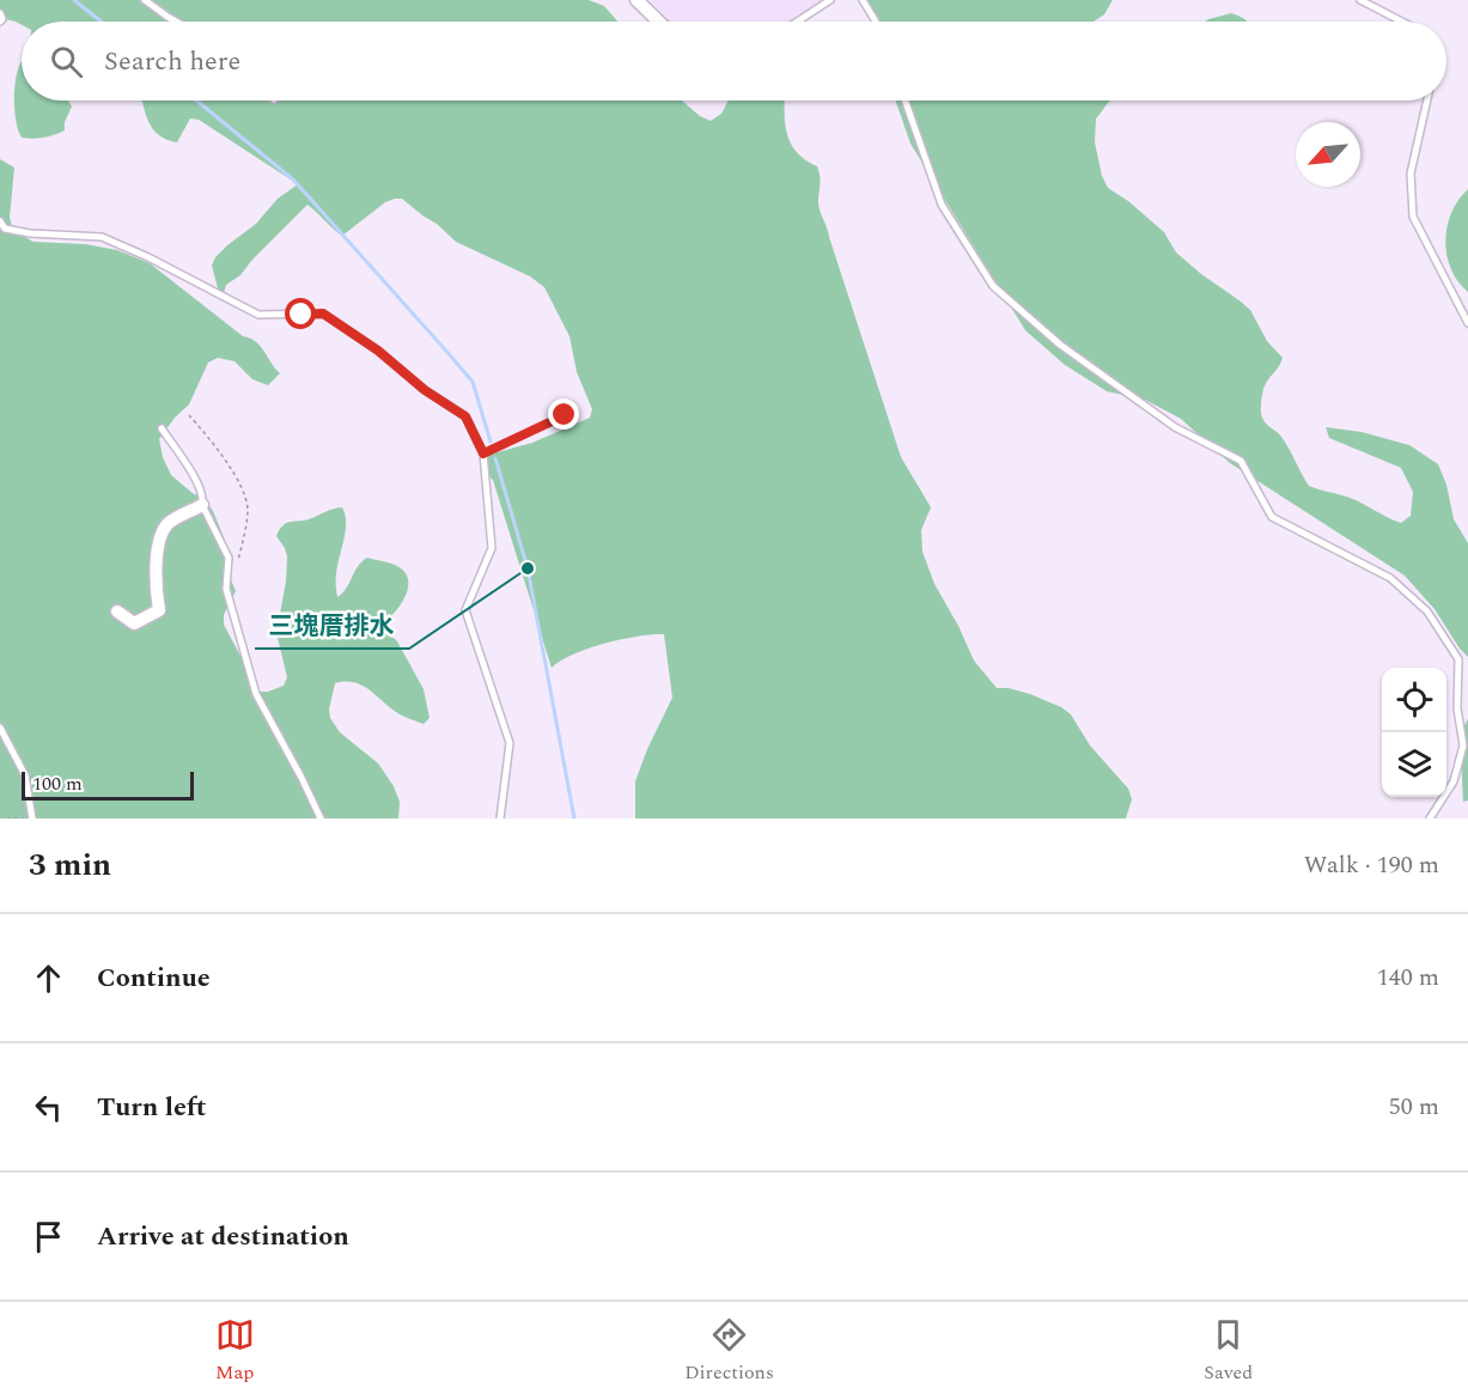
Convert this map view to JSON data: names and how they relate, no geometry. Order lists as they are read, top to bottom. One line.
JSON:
{"places":["三塊厝排水"],"scale_bar":"100 m","north":"bottom left","page":{"search":"Search here","scale":"100 m","heading":["3 min","Walk · 190 m"],"list":[["Continue","140 m"],["Turn left","50 m"],"Arrive at destination"],"nav":["Map","Directions","Saved"]}}
